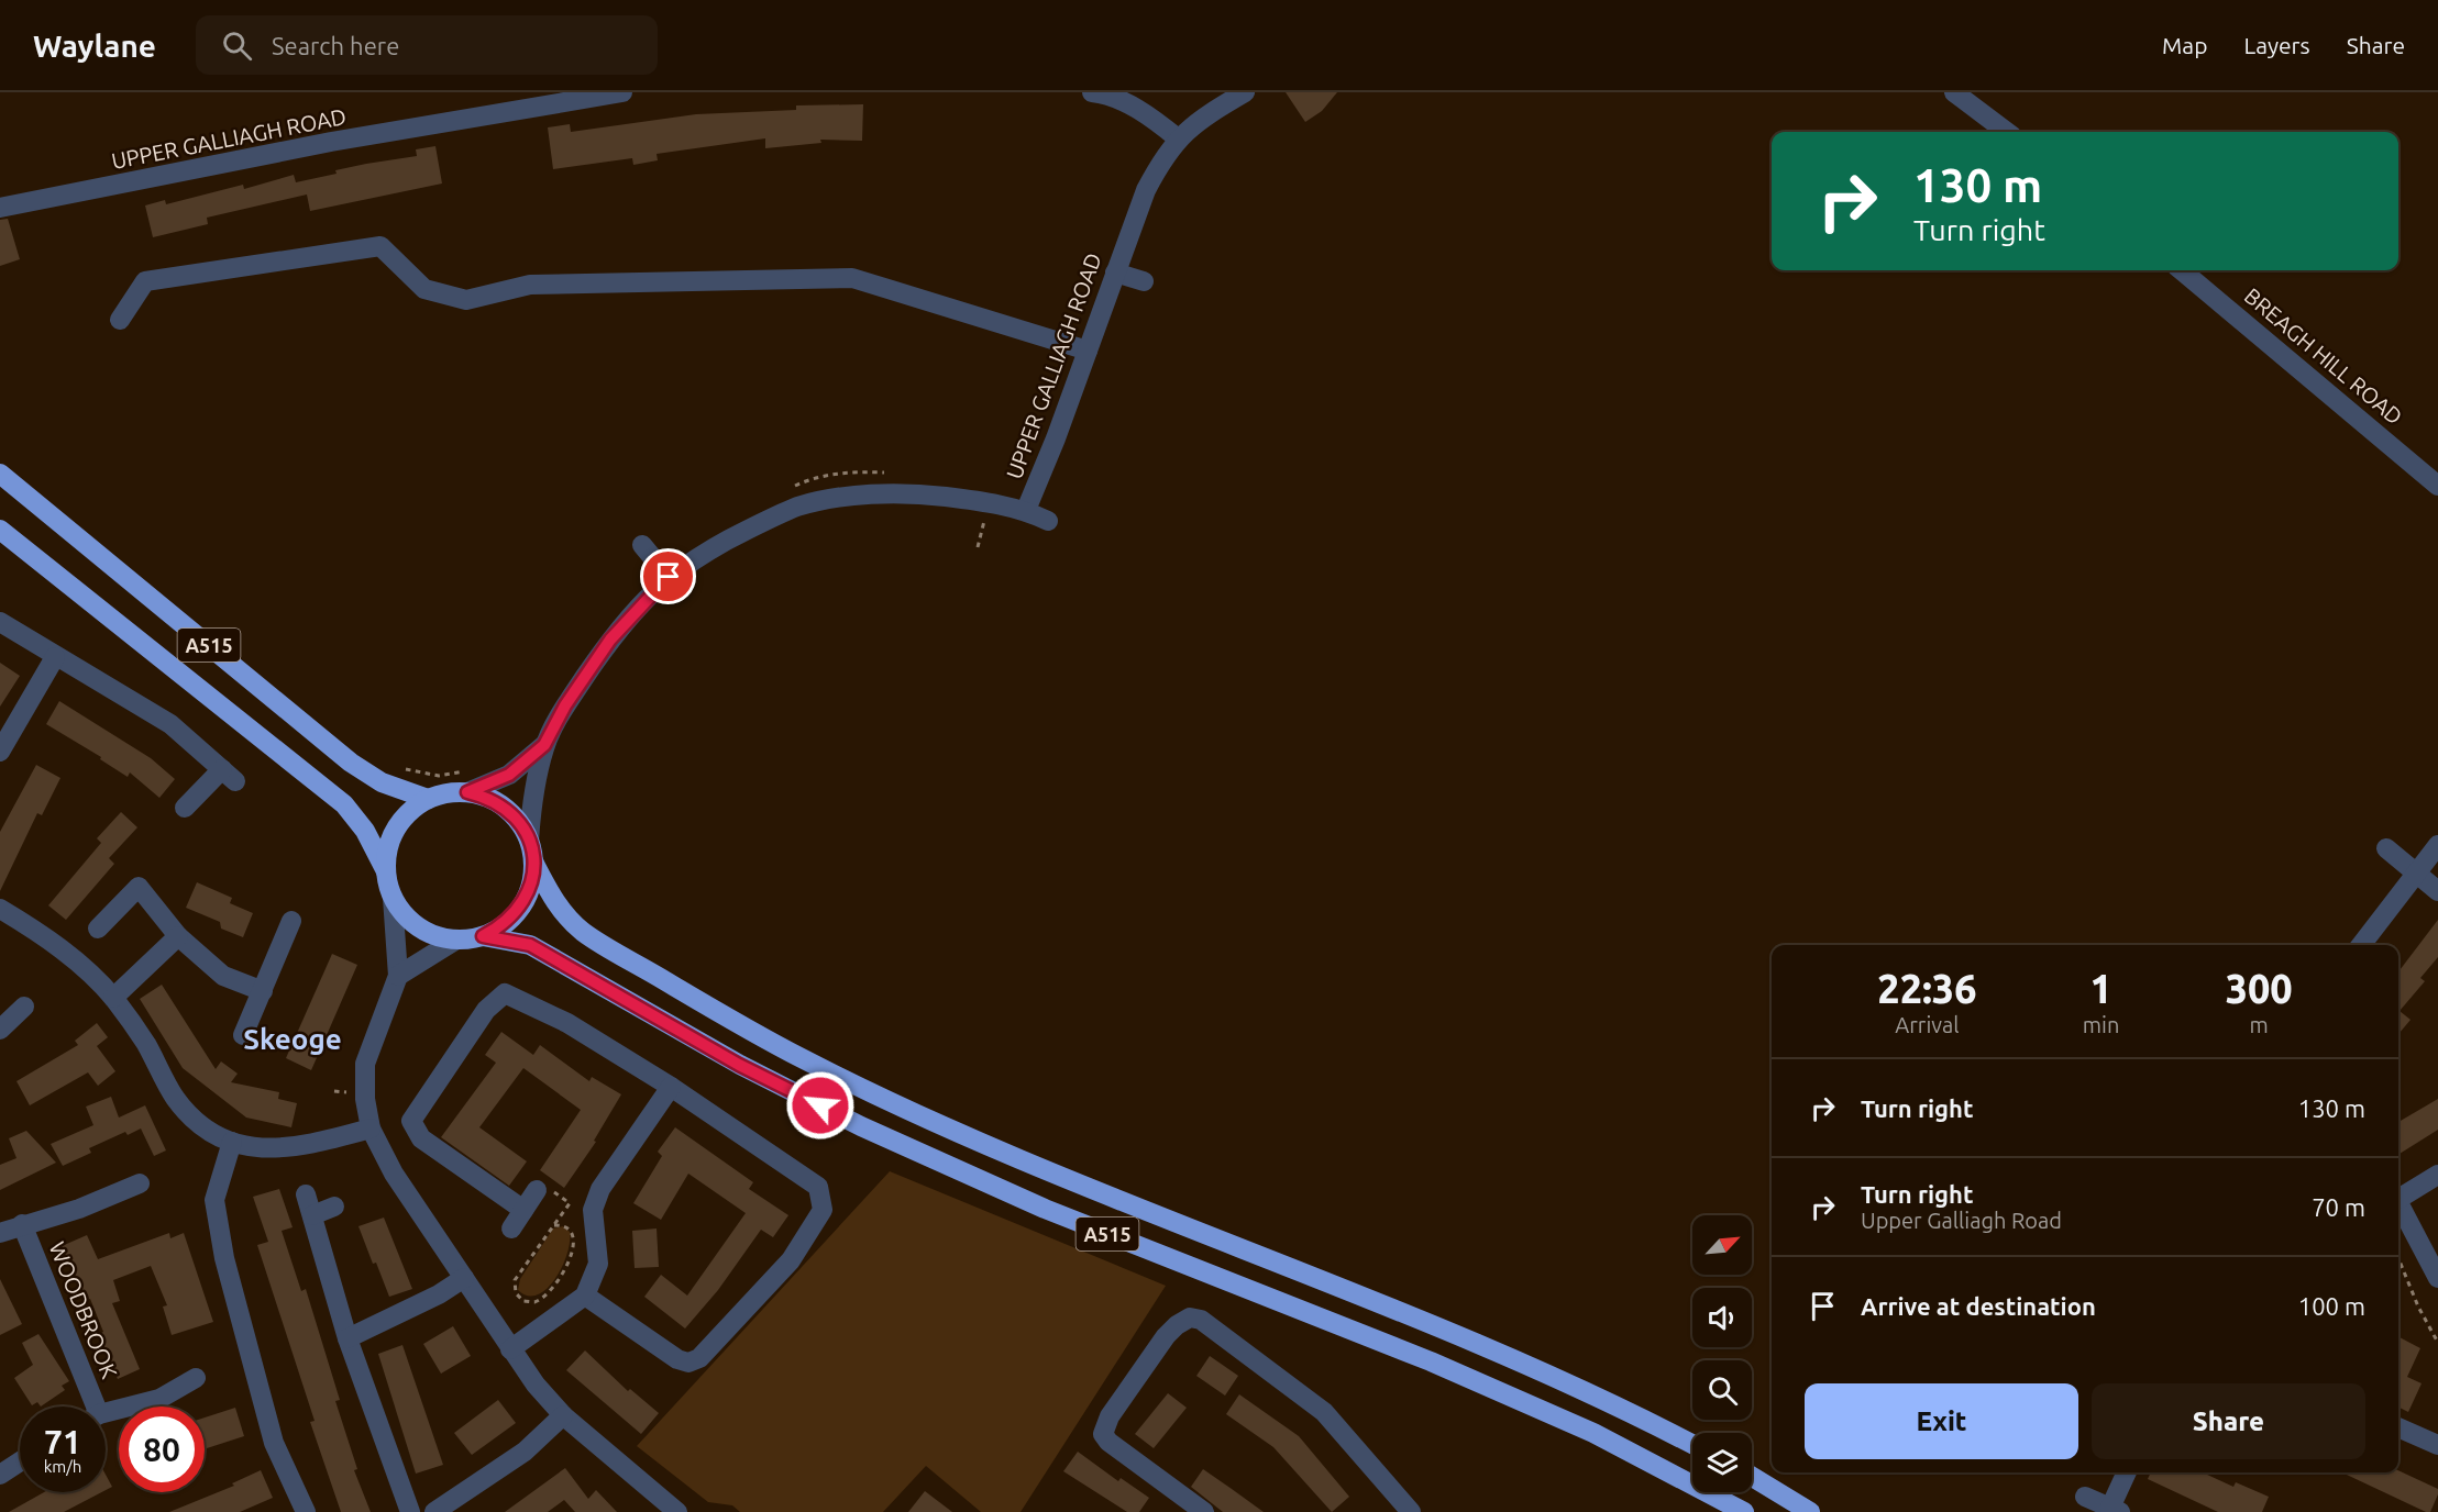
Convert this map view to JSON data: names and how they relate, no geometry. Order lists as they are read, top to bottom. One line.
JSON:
{"streets":{"highway":["A515"],"street":["UPPER GALLIAGH ROAD","BREAGH HILL ROAD","WOODBROOK"]},"crossings":[["UPPER GALLIAGH ROAD","A515"]],"districts":["Skeoge"],"north":"top right","page":{"header":"Waylane","search":"Search here","nav":["Map","Layers","Share"],"turn":["130 m","Turn right"],"eta":["22:36","Arrival","1","min","300","m"],"list":[{"name":"Turn right","value":"130 m"},{"name":"Turn right","note":"Upper Galliagh Road","value":"70 m"},{"name":"Arrive at destination","value":"100 m"}],"buttons":["Exit","Share"],"speed":"71 km/h","limit":"80"}}
